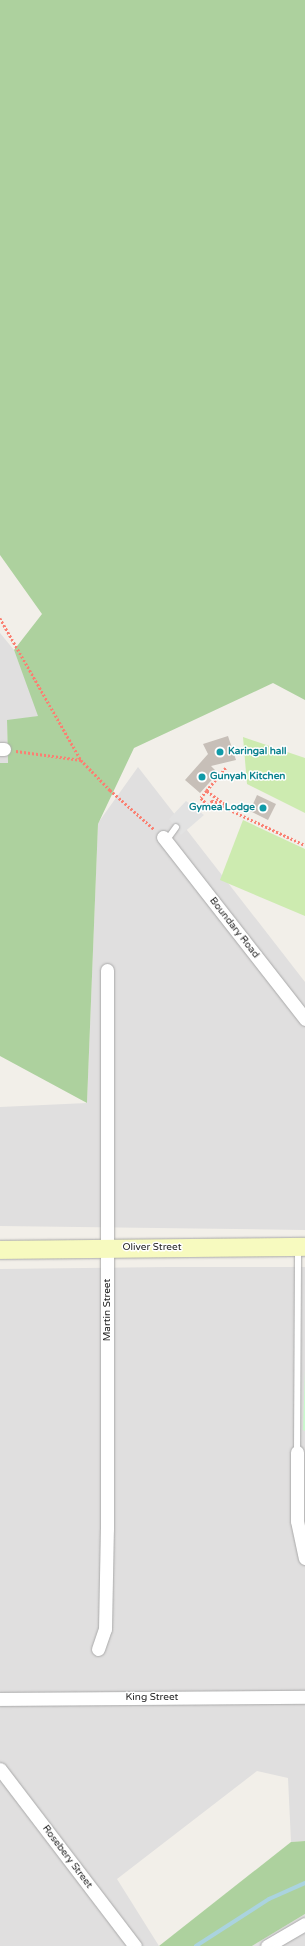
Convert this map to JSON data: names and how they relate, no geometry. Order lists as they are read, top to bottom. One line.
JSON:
{"streets":{"street":["Boundary Road","Oliver Street","Martin Street","King Street","Rosebery Street"]},"crossings":[["Oliver Street","Martin Street"]],"places":["Karingal hall","Gunyah Kitchen","Gymea Lodge"]}
